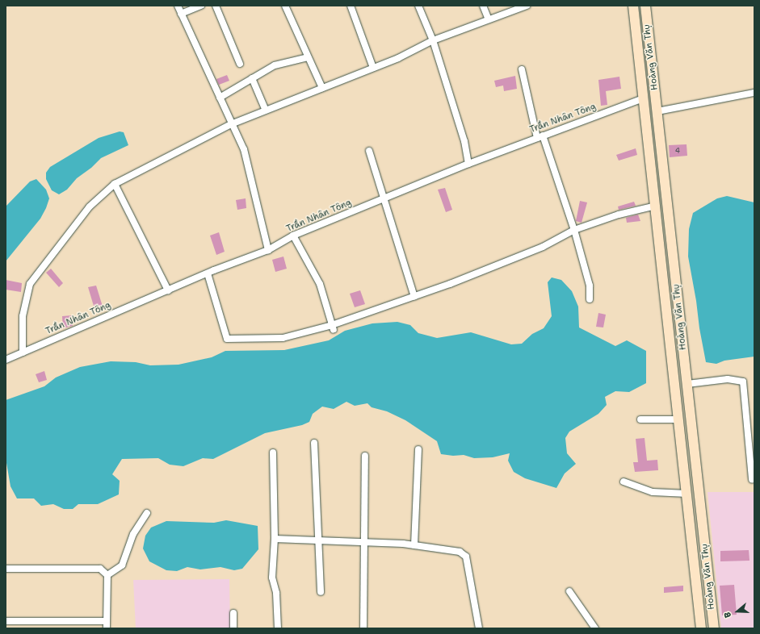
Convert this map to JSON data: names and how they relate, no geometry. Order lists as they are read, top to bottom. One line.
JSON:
{"streets":{"main road":["Hoàng Văn Thụ"],"street":["Trần Nhân Tông"]},"crossings":[["Hoàng Văn Thụ","Trần Nhân Tông"]],"house_numbers":["4"],"north":"left"}
